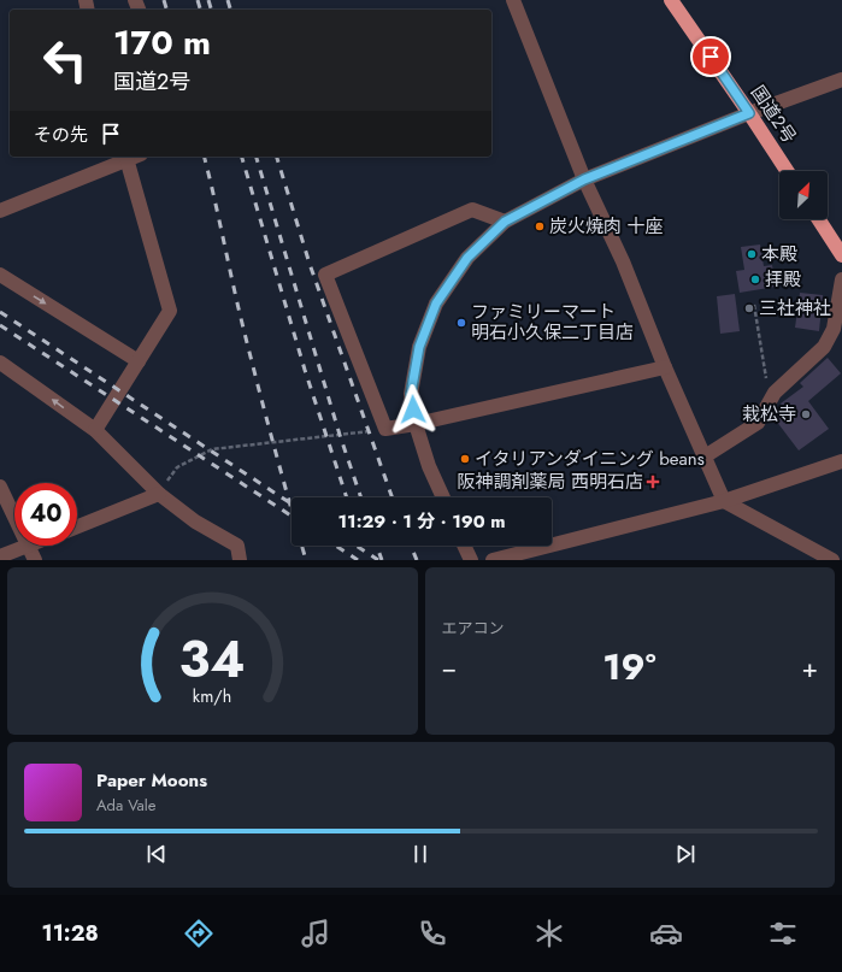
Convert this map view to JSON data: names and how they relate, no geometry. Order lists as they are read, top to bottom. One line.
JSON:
{"streets":{"highway":["国道2号"]},"places":{"other":["炭火焼肉 十座","本殿","拝殿","三社神社","ファミリーマート 明石小久保二丁目店","栽松寺","イタリアンダイニング beans"],"health":["阪神調剤薬局 西明石店"]},"north":"top right","page":{"turn":["170 m","国道2号"],"then":"その先","limit":"40","trip":"11:29 · 1 分 · 190 m","tile":"エアコン","heat":["−","19°","+"],"song":["Paper Moons","Ada Vale"],"tabs":"11:28","gauge":["34","km/h"]}}
